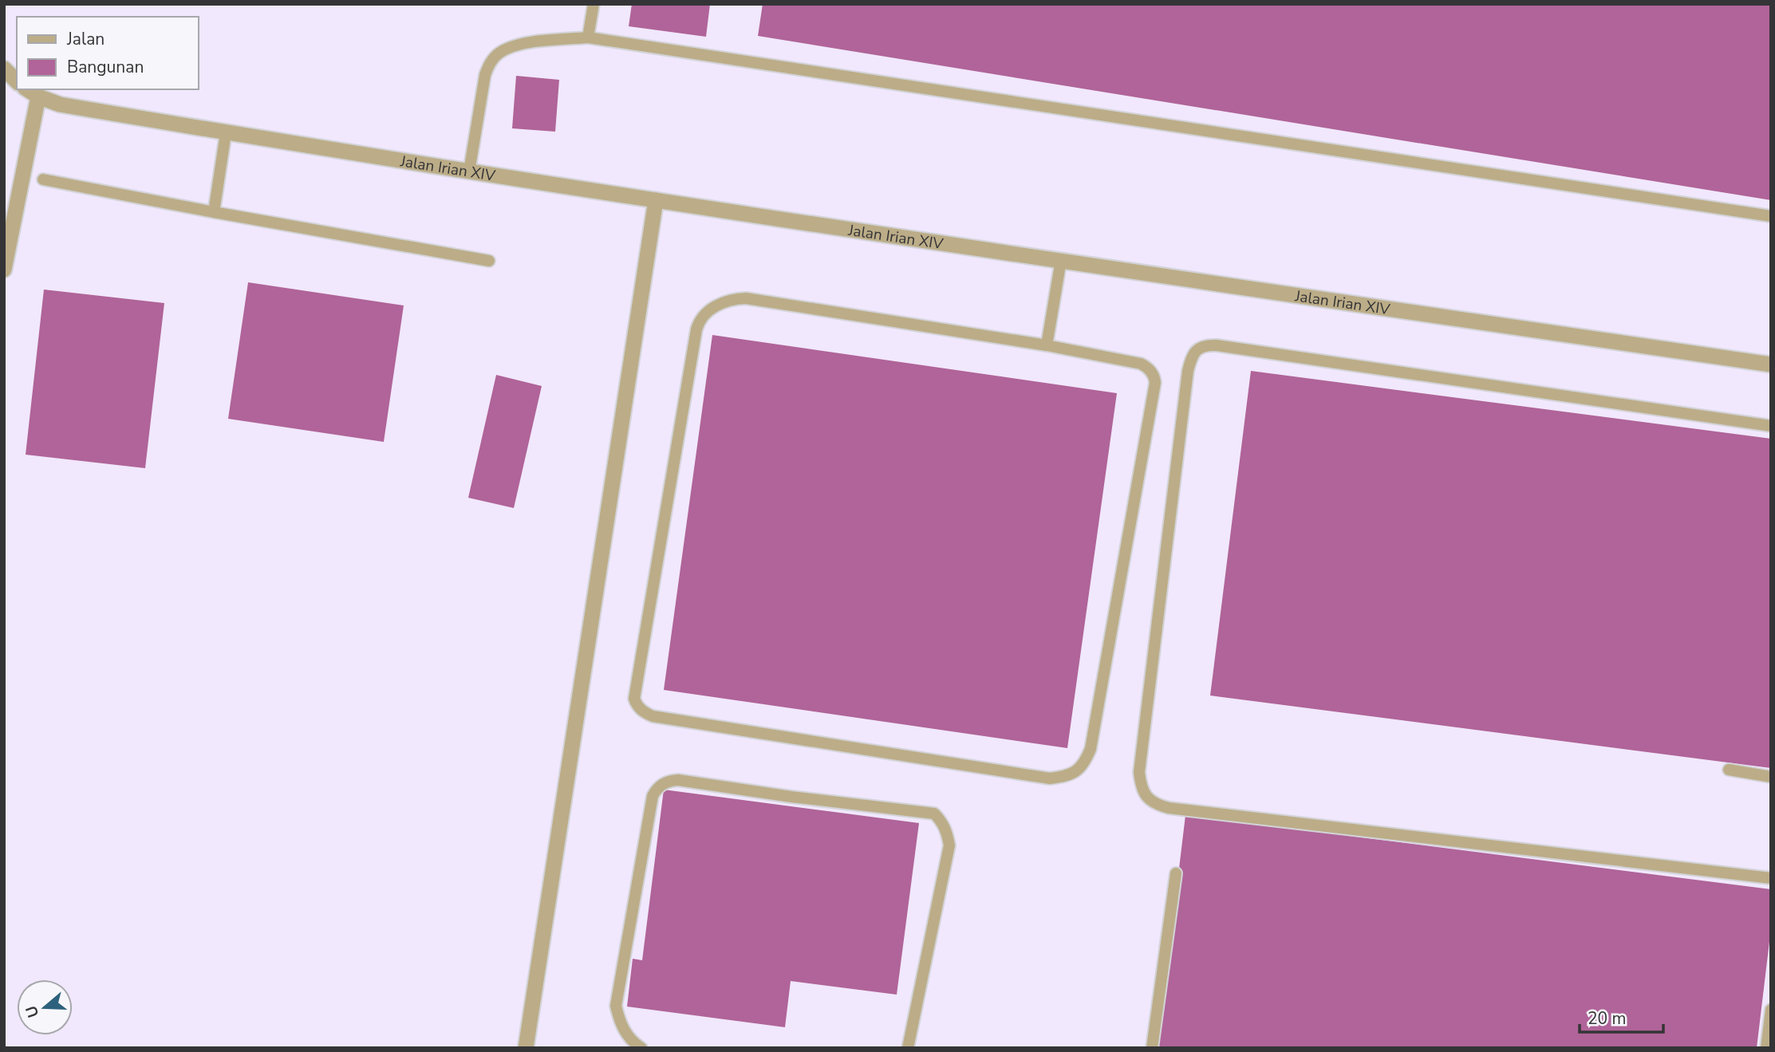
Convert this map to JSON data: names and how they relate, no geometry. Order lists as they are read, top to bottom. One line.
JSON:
{"streets":{"street":["Jalan Irian XIV"]},"legend":["Jalan","Bangunan"],"scale_bar":"20 m","north":"left"}
